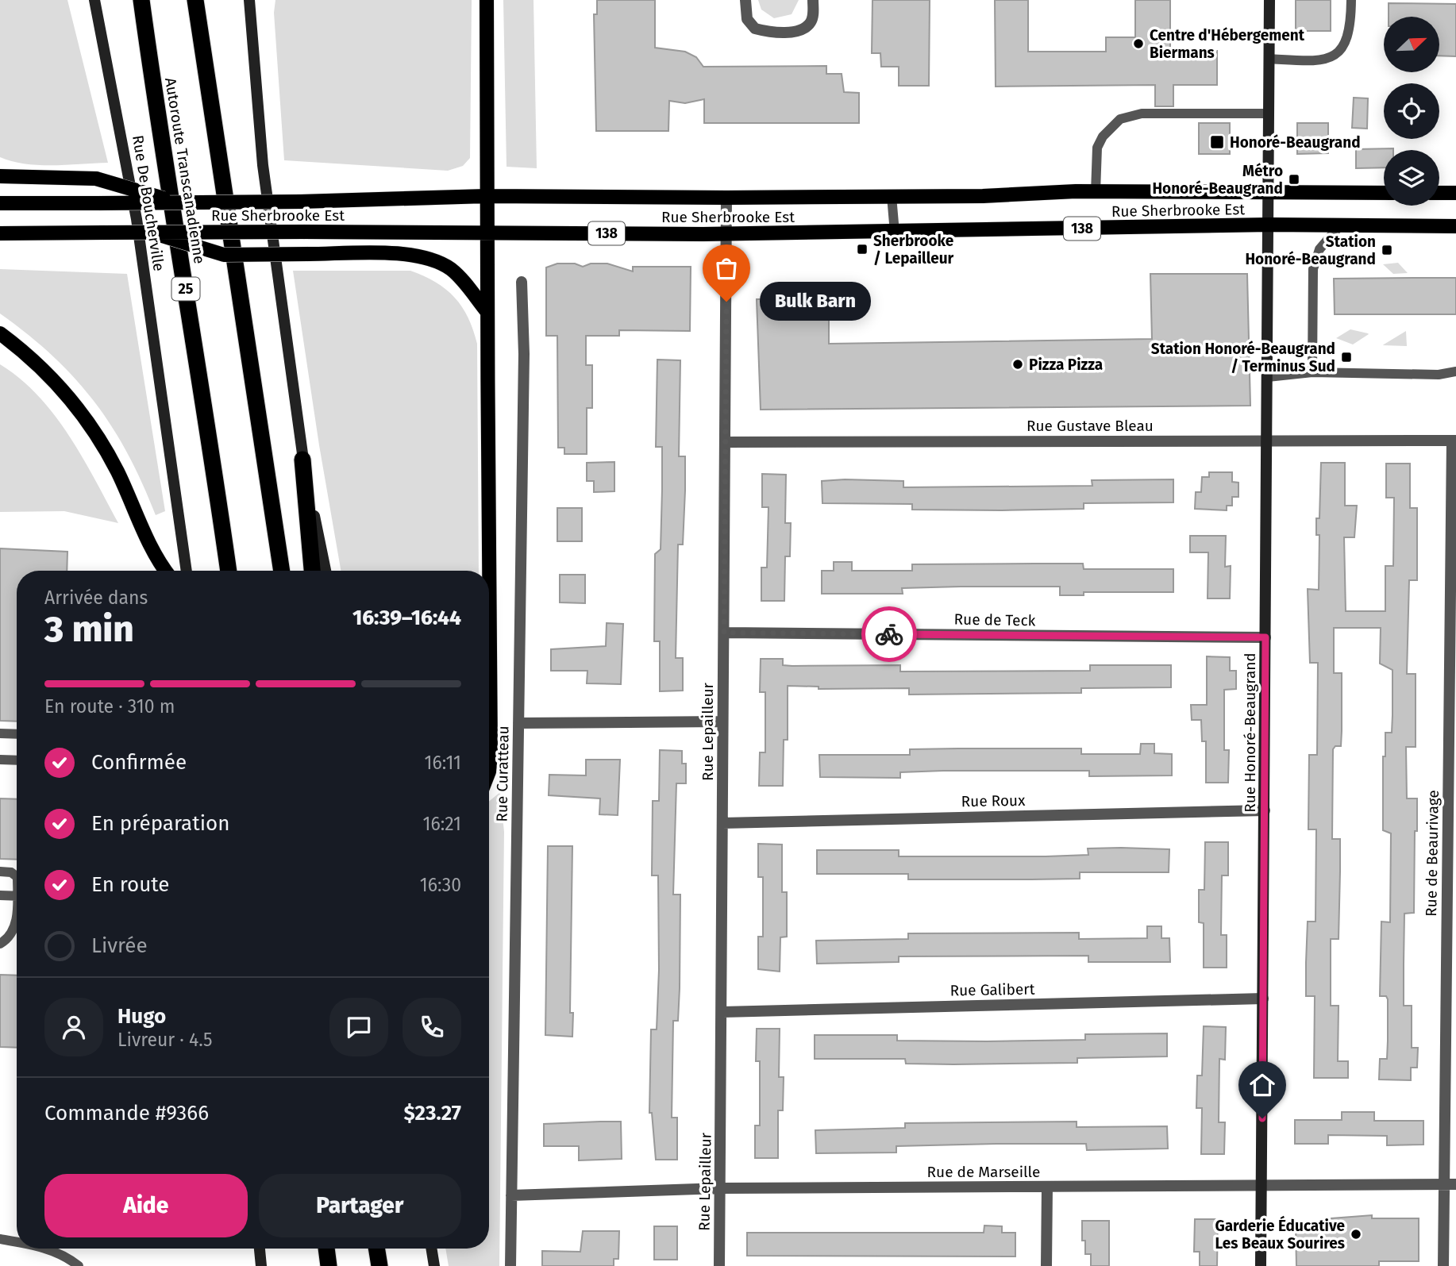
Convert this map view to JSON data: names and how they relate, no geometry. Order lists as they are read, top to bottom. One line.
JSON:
{"streets":{"highway":["Autoroute Transcanadienne","25"],"main road":["Rue Sherbrooke Est","138"],"street":["Rue De Boucherville","Rue Gustave Bleau","Rue de Teck","Rue Lepailleur","Rue Honoré-Beaugrand","Rue Curatteau","Rue Roux","Rue de Beaurivage","Rue Galibert","Rue de Marseille"]},"crossings":[["Rue Sherbrooke Est","Rue Lepailleur"],["Rue Sherbrooke Est","Rue Honoré-Beaugrand"],["Rue Gustave Bleau","Rue Lepailleur"],["Rue Gustave Bleau","Rue Honoré-Beaugrand"],["Rue Gustave Bleau","Rue de Beaurivage"],["Rue de Teck","Rue Lepailleur"],["Rue de Teck","Rue Honoré-Beaugrand"],["Rue Lepailleur","Rue Roux"],["Rue Lepailleur","Rue Galibert"],["Rue Lepailleur","Rue de Marseille"],["Rue Honoré-Beaugrand","Rue Roux"],["Rue Honoré-Beaugrand","Rue Galibert"],["Rue Honoré-Beaugrand","Rue de Marseille"],["Rue Curatteau","Rue de Marseille"],["Rue de Beaurivage","Rue de Marseille"]],"places":{"other":["Centre d'Hébergement Biermans","Bulk Barn","Pizza Pizza","Garderie Éducative Les Beaux Sourires"],"transit":["Honoré-Beaugrand","Métro Honoré-Beaugrand","Sherbrooke / Lepailleur","Station Honoré-Beaugrand","Station Honoré-Beaugrand / Terminus Sud"]},"north":"top right","page":{"bubble":"Bulk Barn","heading":["3 min","Arrivée dans","16:39–16:44"],"panel":["Hugo","Livreur · 4.5","Commande #9366","$23.27"],"bar":"En route · 310 m","list":[["Confirmée","16:11"],["En préparation","16:21"],["En route","16:30"],"Livrée"],"buttons":["Aide","Partager"]}}
